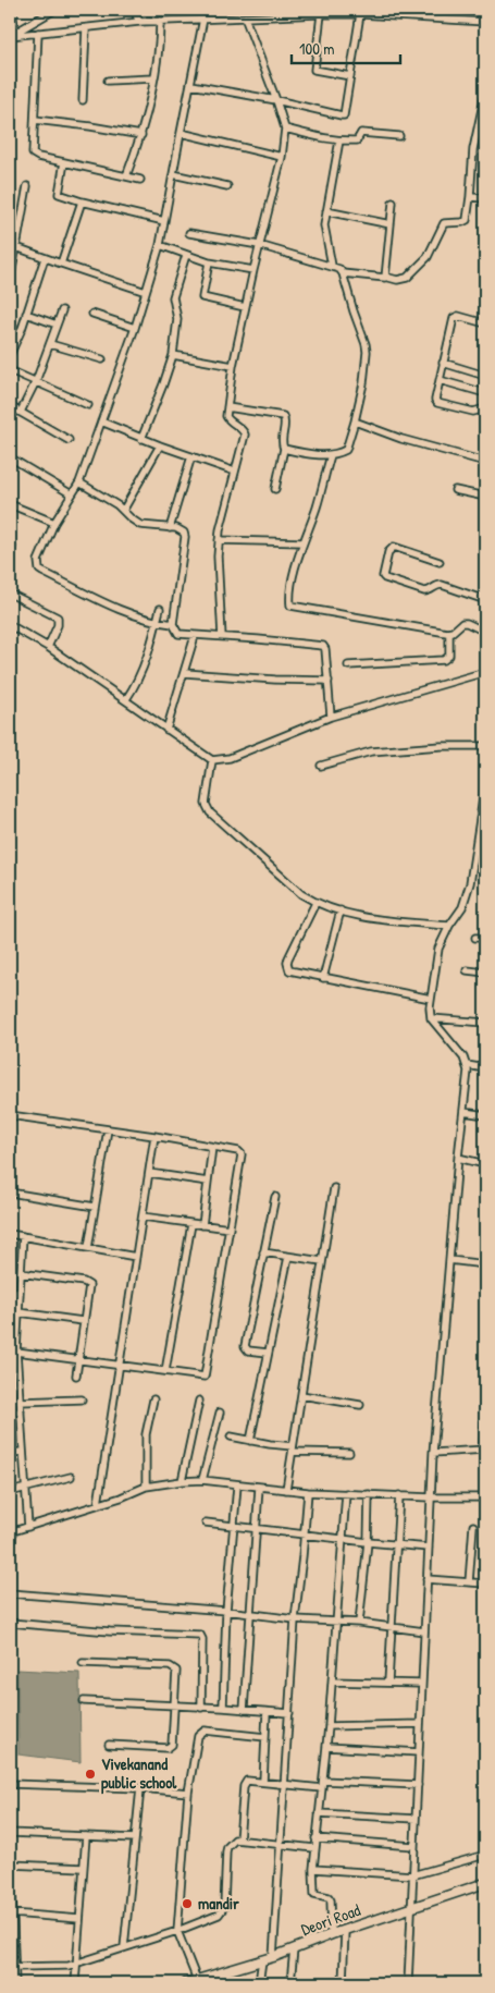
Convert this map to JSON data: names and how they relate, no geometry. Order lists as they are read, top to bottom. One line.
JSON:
{"streets":{"street":["Deori Road"]},"places":["Vivekanand public school","mandir"],"scale_bar":"100 m"}
